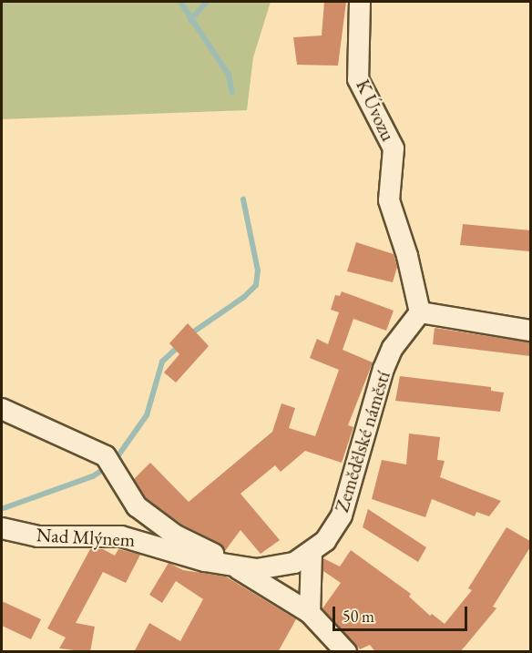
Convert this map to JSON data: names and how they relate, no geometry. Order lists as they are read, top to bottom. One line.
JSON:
{"streets":{"street":["K Úvozu","Zemědělské náměstí","Nad Mlýnem"]},"crossings":[["K Úvozu","Zemědělské náměstí"],["Zemědělské náměstí","Nad Mlýnem"]],"scale_bar":"50 m"}
